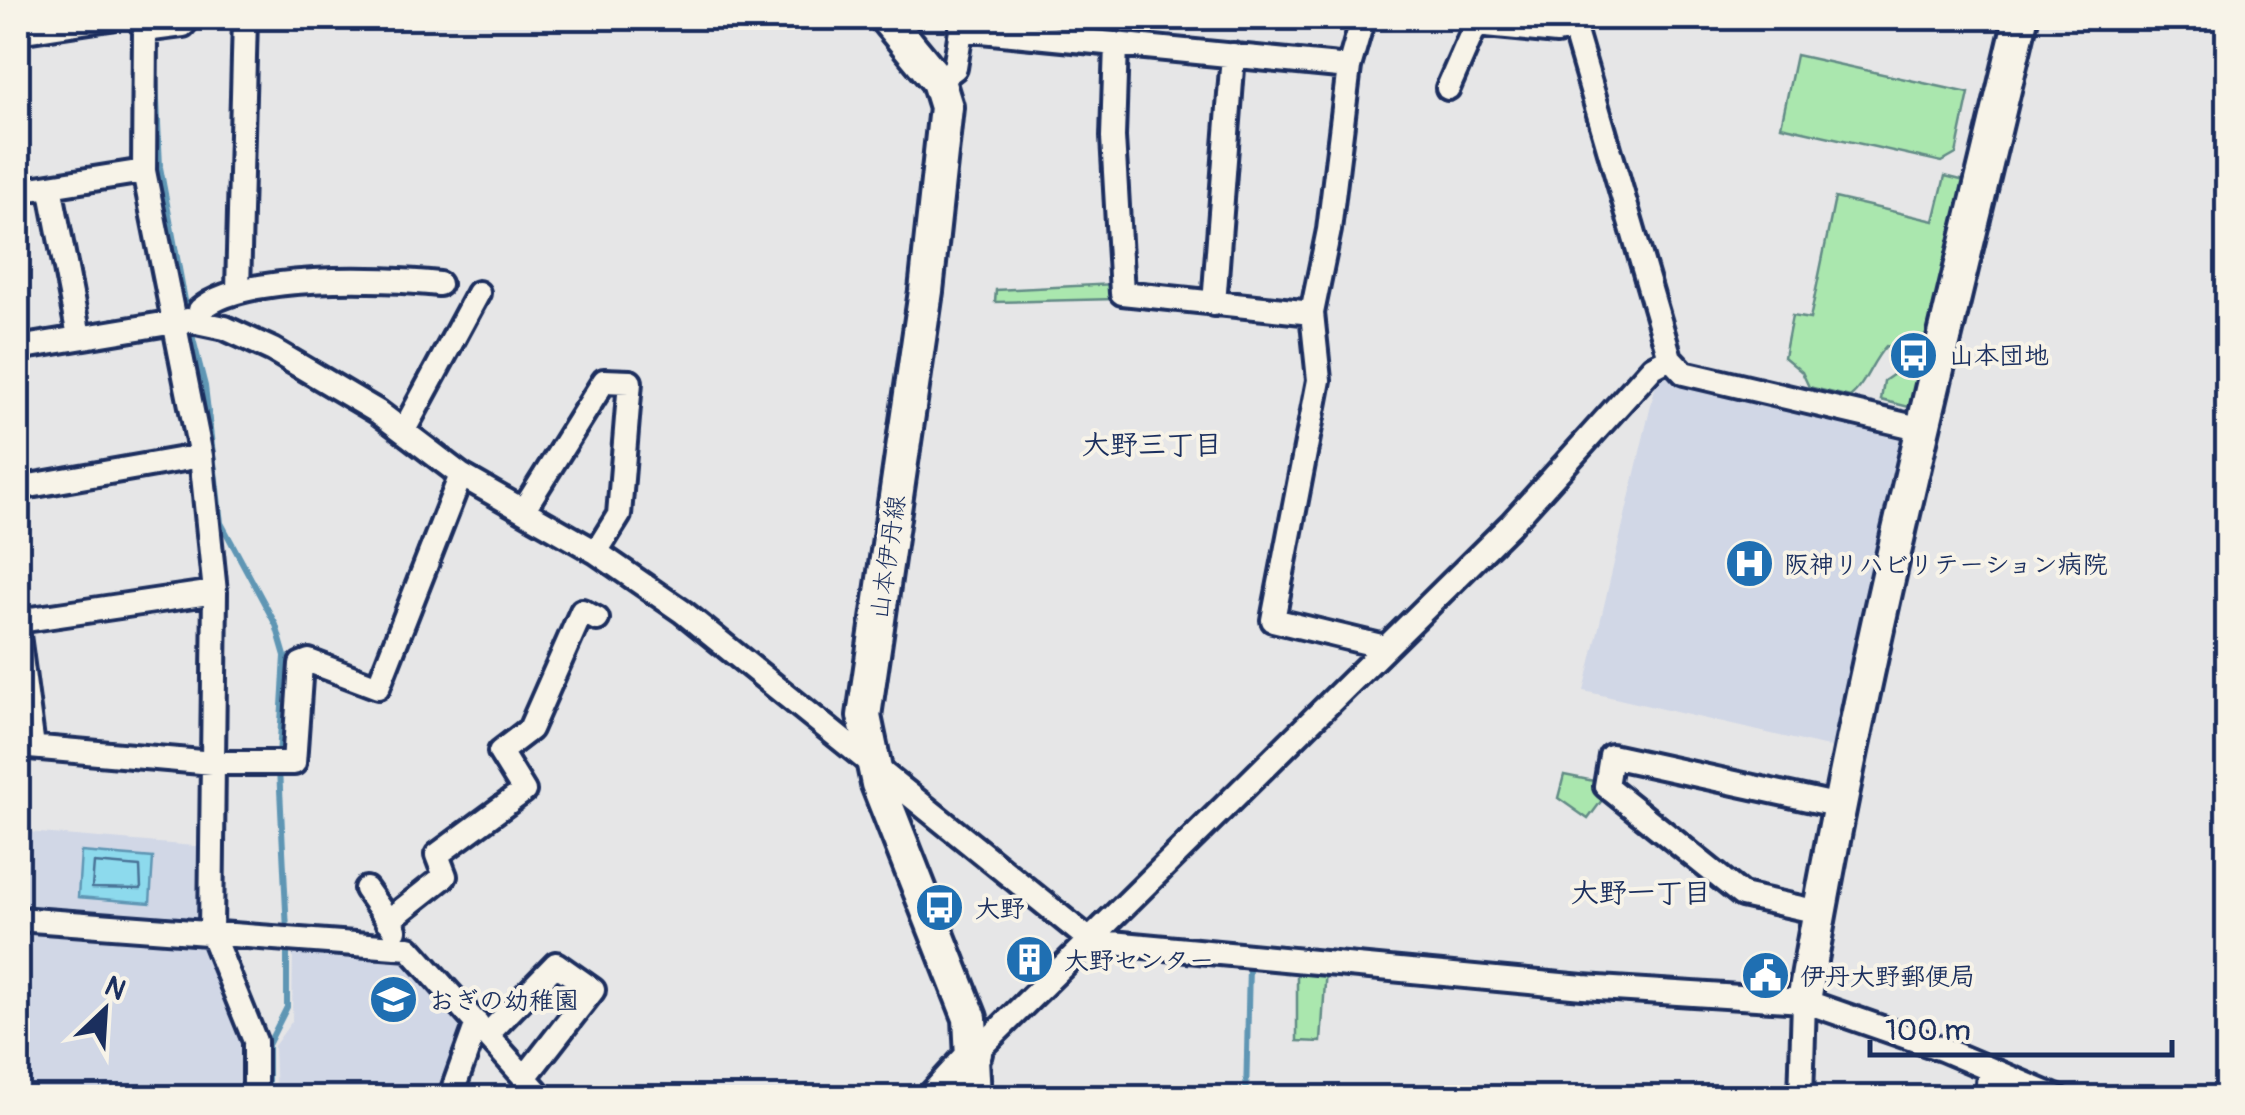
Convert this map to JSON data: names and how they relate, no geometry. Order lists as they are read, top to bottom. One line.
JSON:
{"streets":{"main road":["山本伊丹線"]},"districts":["大野三丁目","大野一丁目"],"places":{"bus stop":["山本団地","大野"],"hospital":["阪神リハビリテーション病院"],"building":["大野センター"],"public building":["伊丹大野郵便局"],"school or university":["おぎの幼稚園"]},"scale_bar":"100 m","north":"top right"}
